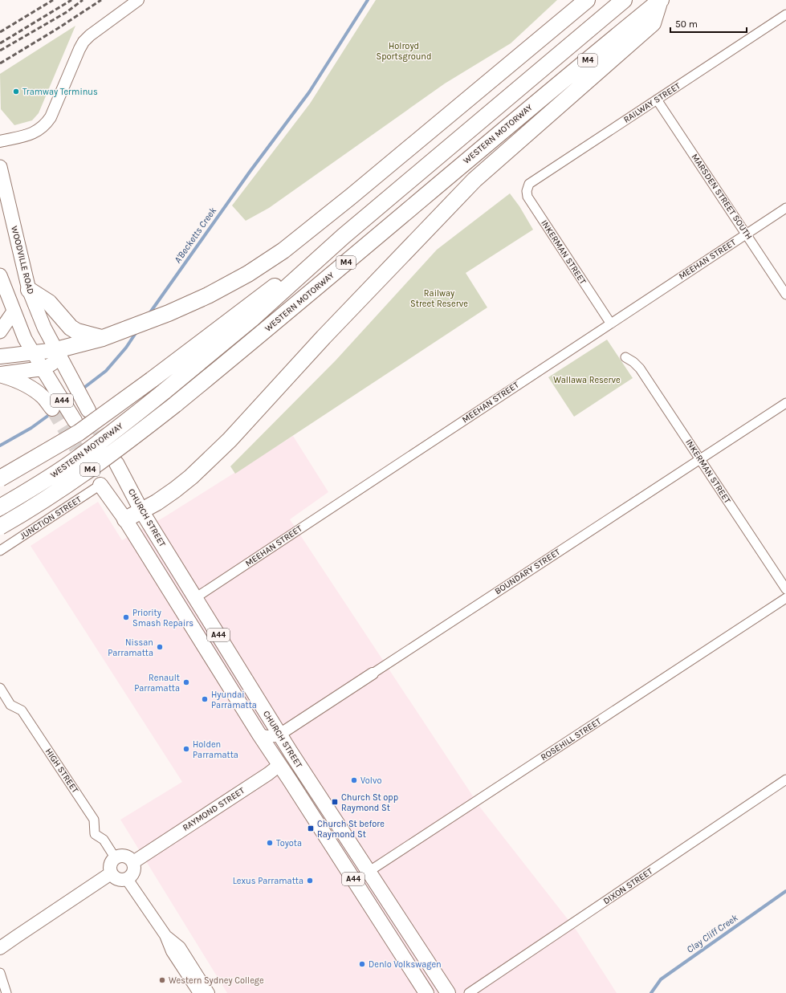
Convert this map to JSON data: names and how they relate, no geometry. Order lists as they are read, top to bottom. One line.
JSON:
{"streets":{"highway":["M4","WESTERN MOTORWAY","A44","CHURCH STREET"],"main road":["WOODVILLE ROAD","RAYMOND STREET"],"street":["RAILWAY STREET","MARSDEN STREET SOUTH","INKERMAN STREET","MEEHAN STREET","JUNCTION STREET","BOUNDARY STREET","ROSEHILL STREET","HIGH STREET","DIXON STREET"]},"crossings":[["RAILWAY STREET","MARSDEN STREET SOUTH"],["RAILWAY STREET","INKERMAN STREET"],["MARSDEN STREET SOUTH","MEEHAN STREET"],["INKERMAN STREET","MEEHAN STREET"],["INKERMAN STREET","BOUNDARY STREET"],["MEEHAN STREET","CHURCH STREET"],["WOODVILLE ROAD","A44"],["JUNCTION STREET","CHURCH STREET"],["CHURCH STREET","BOUNDARY STREET"],["CHURCH STREET","ROSEHILL STREET"],["CHURCH STREET","RAYMOND STREET"],["HIGH STREET","RAYMOND STREET"]],"water":["A'Becketts Creek","Clay Cliff Creek"],"parks":["Holroyd Sportsground","Railway Street Reserve","Wallawa Reserve"],"places":{"other":["Tramway Terminus","Priority Smash Repairs","Nissan Parramatta","Renault Parramatta","Hyundai Parramatta","Holden Parramatta","Volvo","Toyota","Lexus Parramatta","Denlo Volkswagen","Western Sydney College"],"transit":["Church St opp Raymond St","Church St before Raymond St"]},"scale_bar":"50 m"}
